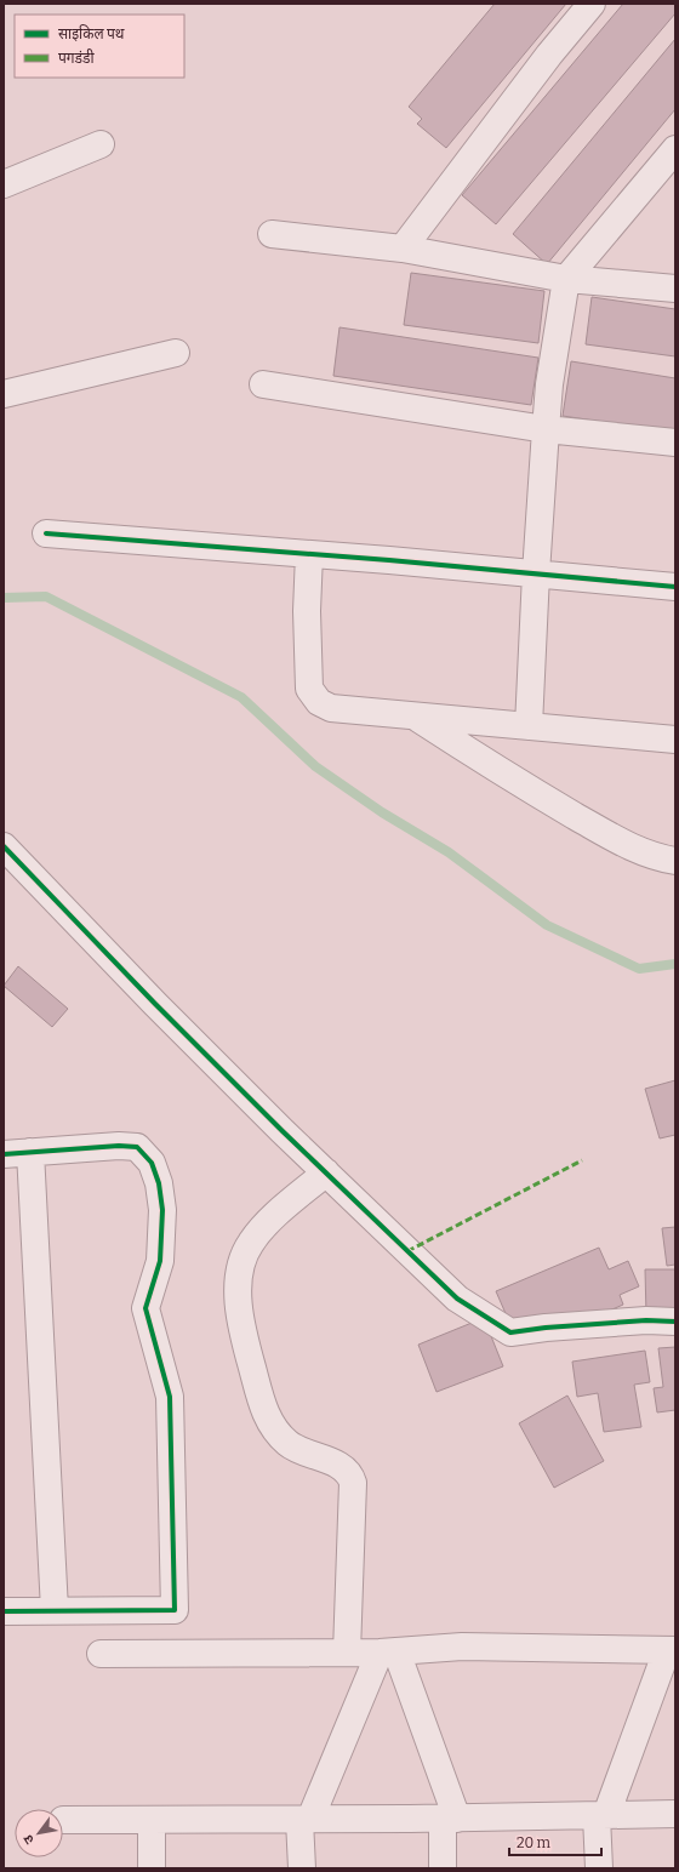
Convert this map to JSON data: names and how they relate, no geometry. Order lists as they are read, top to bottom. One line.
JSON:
{"legend":["साइकिल पथ","पगडंडी"],"scale_bar":"20 m","north":"bottom left"}
